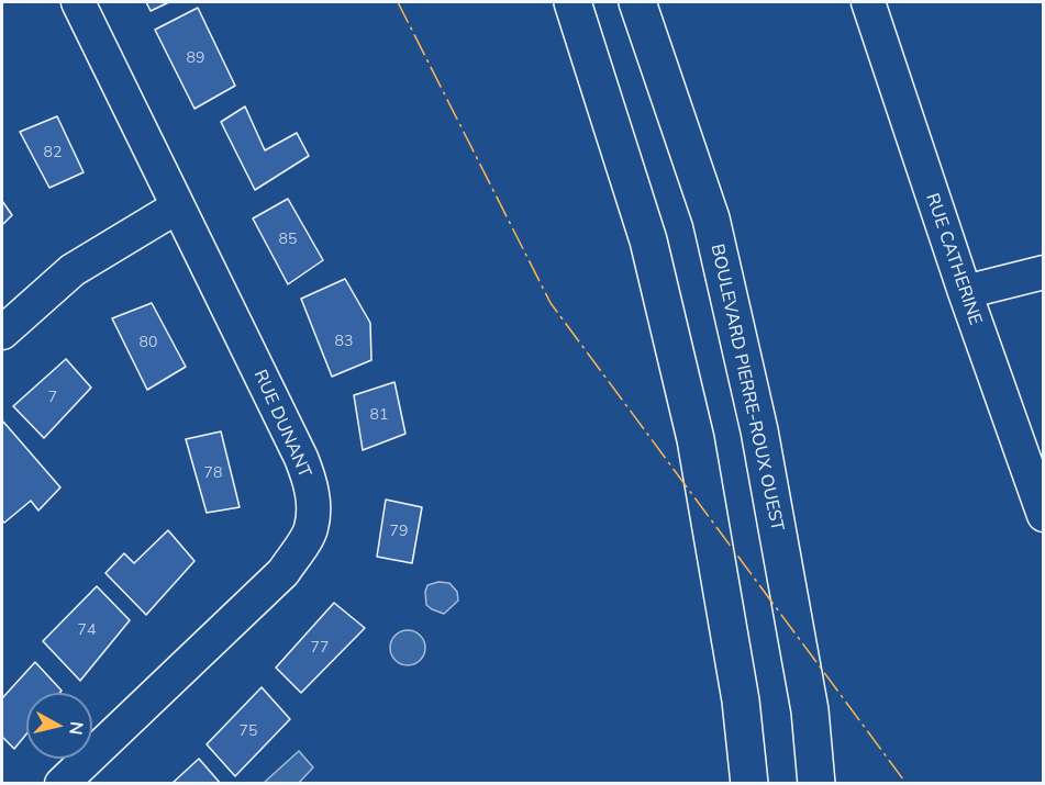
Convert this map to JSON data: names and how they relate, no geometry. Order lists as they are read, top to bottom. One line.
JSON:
{"streets":{"main road":["BOULEVARD PIERRE-ROUX OUEST"],"street":["RUE CATHERINE","RUE DUNANT"]},"house_numbers":["89","82","85","83","80","7","81","78","79","74","77","75"],"north":"right"}
